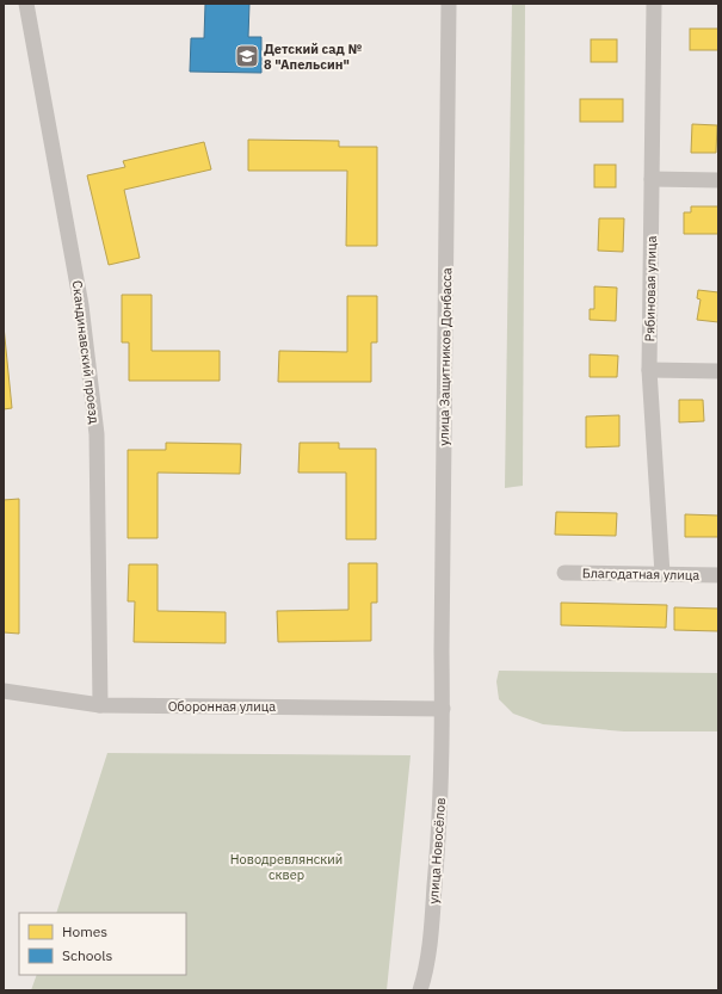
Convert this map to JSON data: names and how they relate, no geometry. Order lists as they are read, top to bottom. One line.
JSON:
{"streets":{"street":["Рябиновая улица","Скандинавский проезд","улица Защитников Донбасса","Благодатная улица","Оборонная улица","улица Новосёлов"]},"crossings":[["Рябиновая улица","Благодатная улица"],["Скандинавский проезд","Оборонная улица"],["улица Защитников Донбасса","Оборонная улица"],["улица Защитников Донбасса","улица Новосёлов"],["Оборонная улица","улица Новосёлов"]],"parks":["Новодревлянский сквер"],"places":{"school or university":["Детский сад № 8 \"Апельсин\""]},"legend":["Homes","Schools"]}
